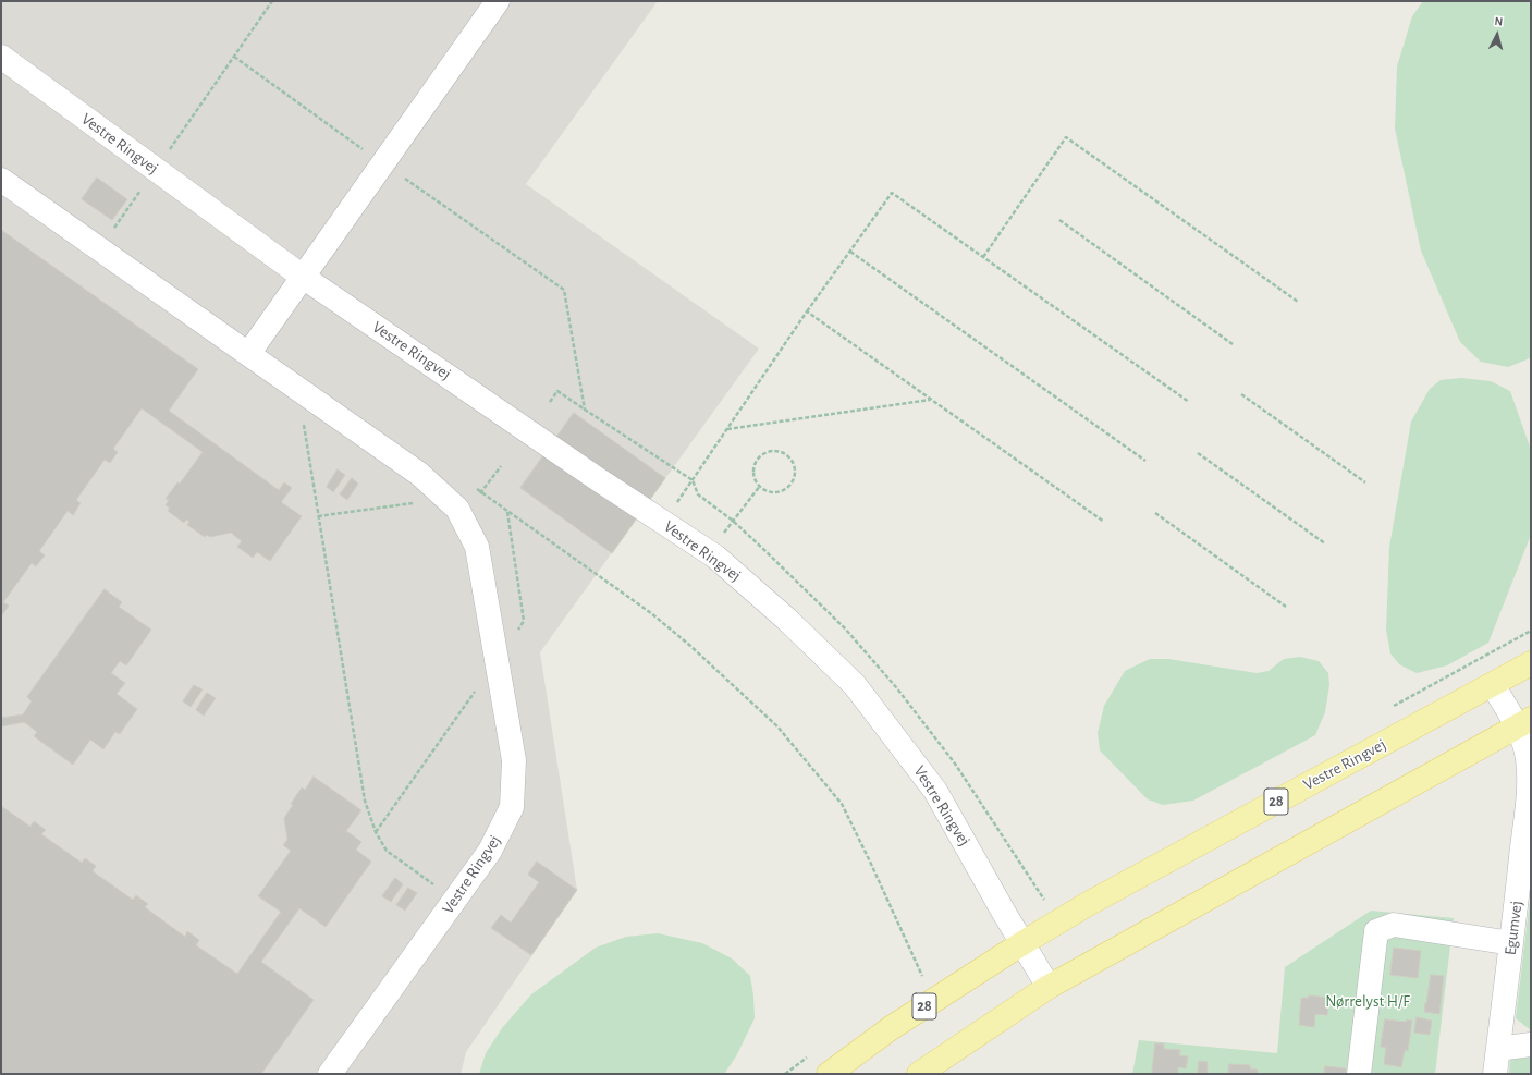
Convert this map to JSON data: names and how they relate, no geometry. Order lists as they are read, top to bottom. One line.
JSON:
{"streets":{"main road":["Vestre Ringvej","28"],"street":["Egumvej"]},"crossings":[["Vestre Ringvej","Egumvej"]],"parks":["Nørrelyst H/F"],"north":"top"}
